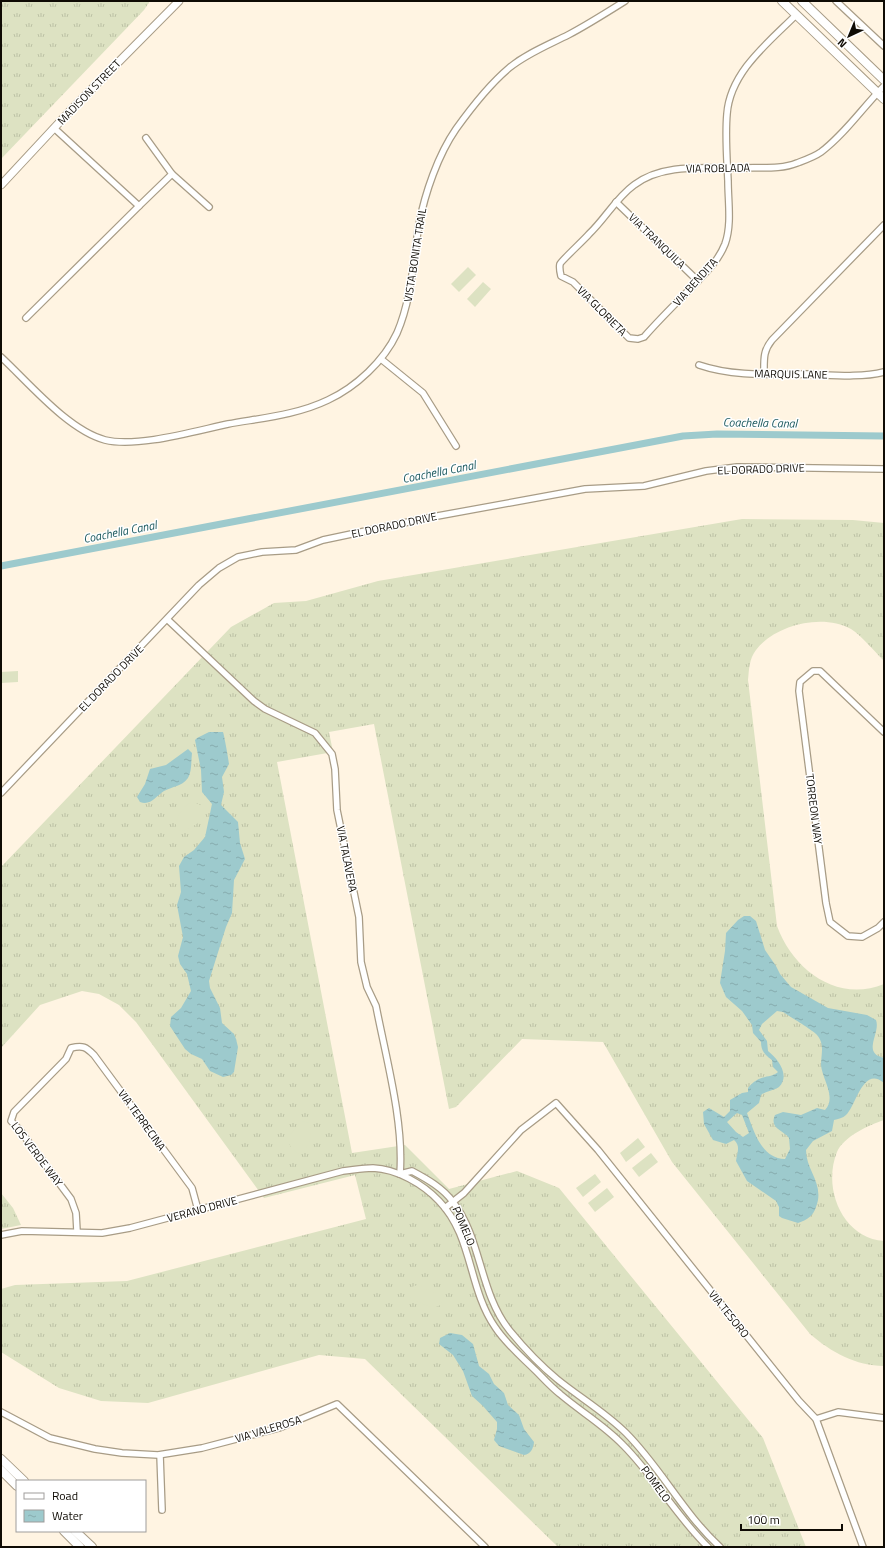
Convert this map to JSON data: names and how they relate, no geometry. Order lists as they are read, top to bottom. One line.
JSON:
{"streets":{"street":["MADISON STREET","VIA ROBLADA","VIA TRANQUILA","VISTA BONITA TRAIL","VIA BENDITA","VIA GLORIETA","MARQUIS LANE","EL DORADO DRIVE","TORREON WAY","VIA TALAVERA","VIA TERRECINA","LOS VERDE WAY","VERANO DRIVE","POMELO","VIA TESORO","VIA VALEROSA"]},"crossings":[["VIA ROBLADA","VIA TRANQUILA"],["VIA ROBLADA","VIA BENDITA"],["VIA ROBLADA","VIA GLORIETA"],["VIA TRANQUILA","VIA BENDITA"],["VIA BENDITA","VIA GLORIETA"],["EL DORADO DRIVE","VIA TALAVERA"],["VIA TALAVERA","VERANO DRIVE"],["VIA TALAVERA","POMELO"],["VIA TERRECINA","LOS VERDE WAY"],["VIA TERRECINA","VERANO DRIVE"],["LOS VERDE WAY","VERANO DRIVE"],["VERANO DRIVE","POMELO"],["POMELO","VIA TESORO"]],"water":["Coachella Canal"],"legend":["Road","Water"],"scale_bar":"100 m","north":"bottom left"}
